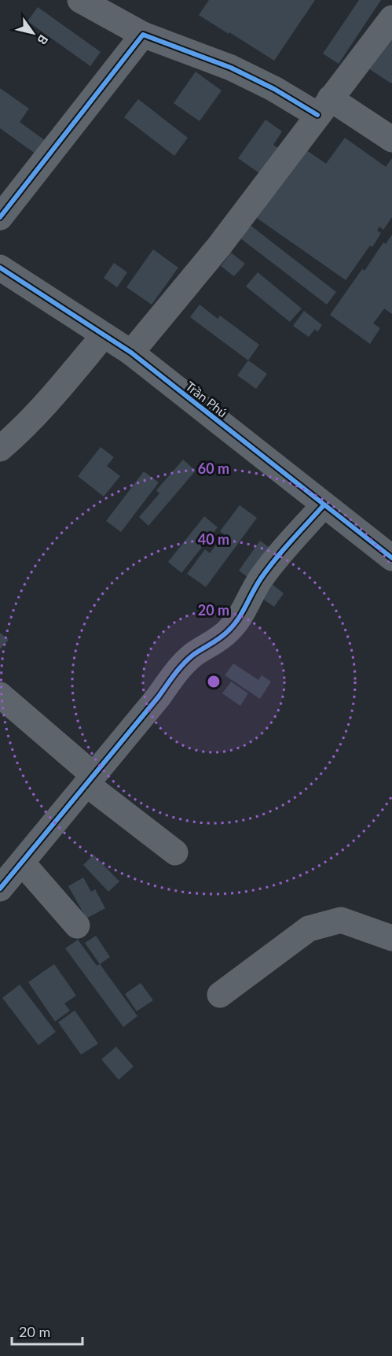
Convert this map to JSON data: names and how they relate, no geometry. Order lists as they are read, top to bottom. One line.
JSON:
{"streets":{"street":["Trần Phú"]},"scale_bar":"20 m","north":"bottom right","rings":["60 m","40 m","20 m"]}
